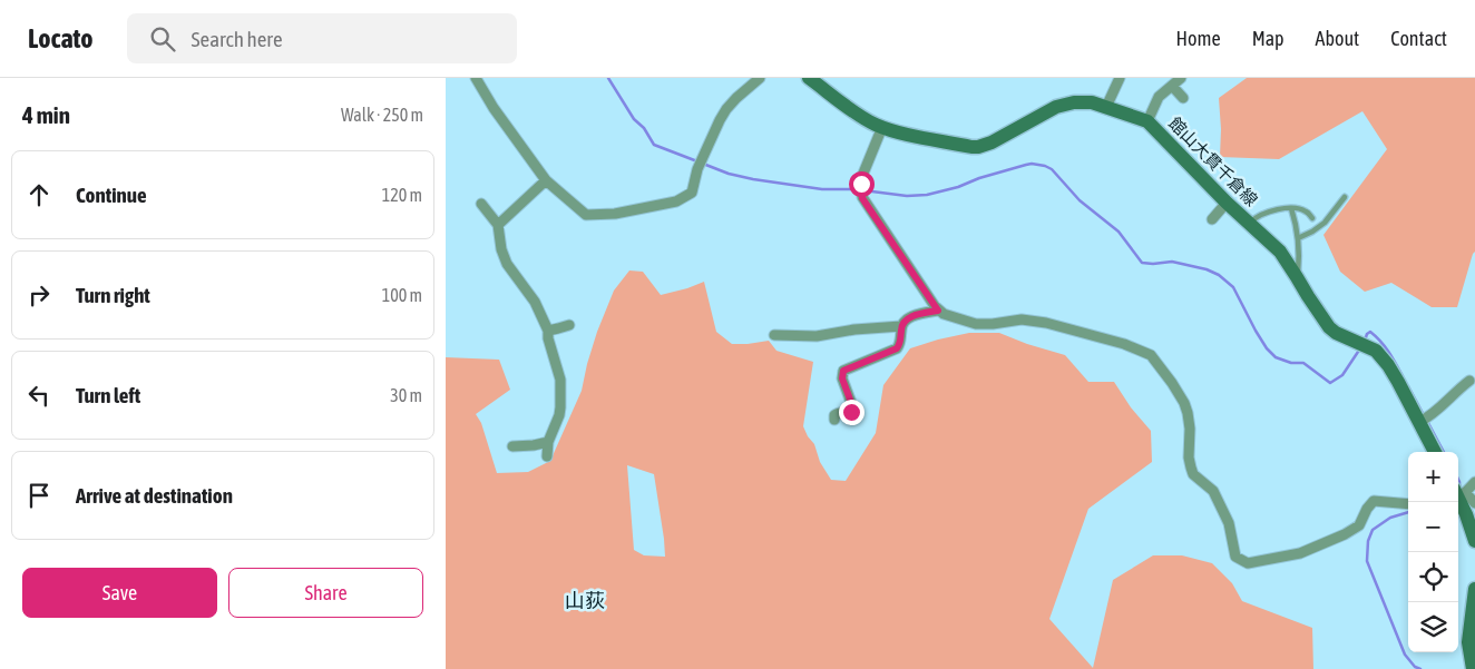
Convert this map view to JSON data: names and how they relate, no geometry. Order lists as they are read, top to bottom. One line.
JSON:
{"streets":{"main road":["館山大貫千倉線"]},"districts":["山荻"],"page":{"header":"Locato","search":"Search here","nav":["Home","Map","About","Contact"],"heading":["4 min","Walk · 250 m"],"list":[["Continue","120 m"],["Turn right","100 m"],["Turn left","30 m"],"Arrive at destination"],"map_buttons":["+","−"],"buttons":["Save","Share"]}}
